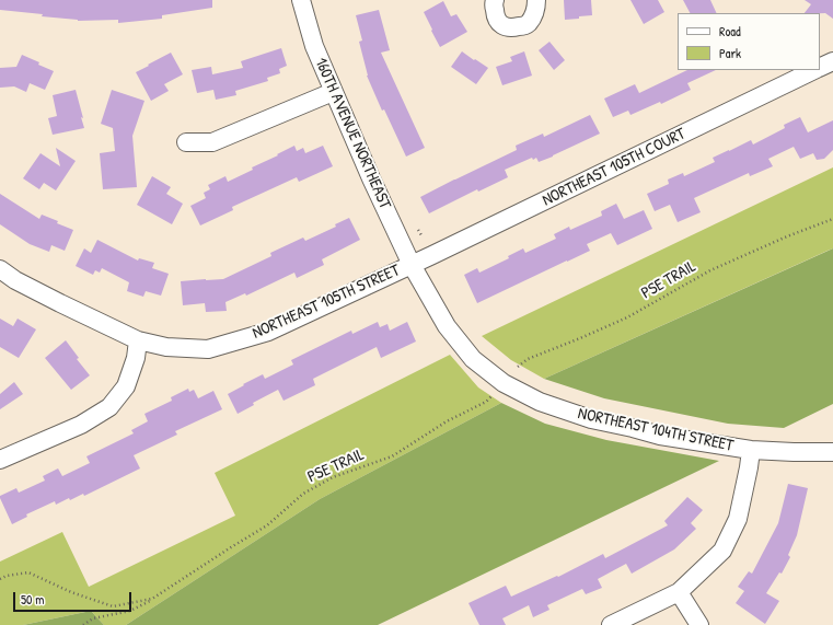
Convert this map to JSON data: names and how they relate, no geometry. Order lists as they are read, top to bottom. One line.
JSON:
{"streets":{"street":["160TH AVENUE NORTHEAST","NORTHEAST 105TH COURT","NORTHEAST 105TH STREET","NORTHEAST 104TH STREET"],"path":["PSE TRAIL"]},"crossings":[["160TH AVENUE NORTHEAST","NORTHEAST 105TH COURT"],["160TH AVENUE NORTHEAST","NORTHEAST 105TH STREET"],["160TH AVENUE NORTHEAST","NORTHEAST 104TH STREET"],["NORTHEAST 105TH COURT","NORTHEAST 105TH STREET"],["NORTHEAST 105TH COURT","NORTHEAST 104TH STREET"],["NORTHEAST 105TH STREET","NORTHEAST 104TH STREET"]],"legend":["Road","Park"],"scale_bar":"50 m"}
